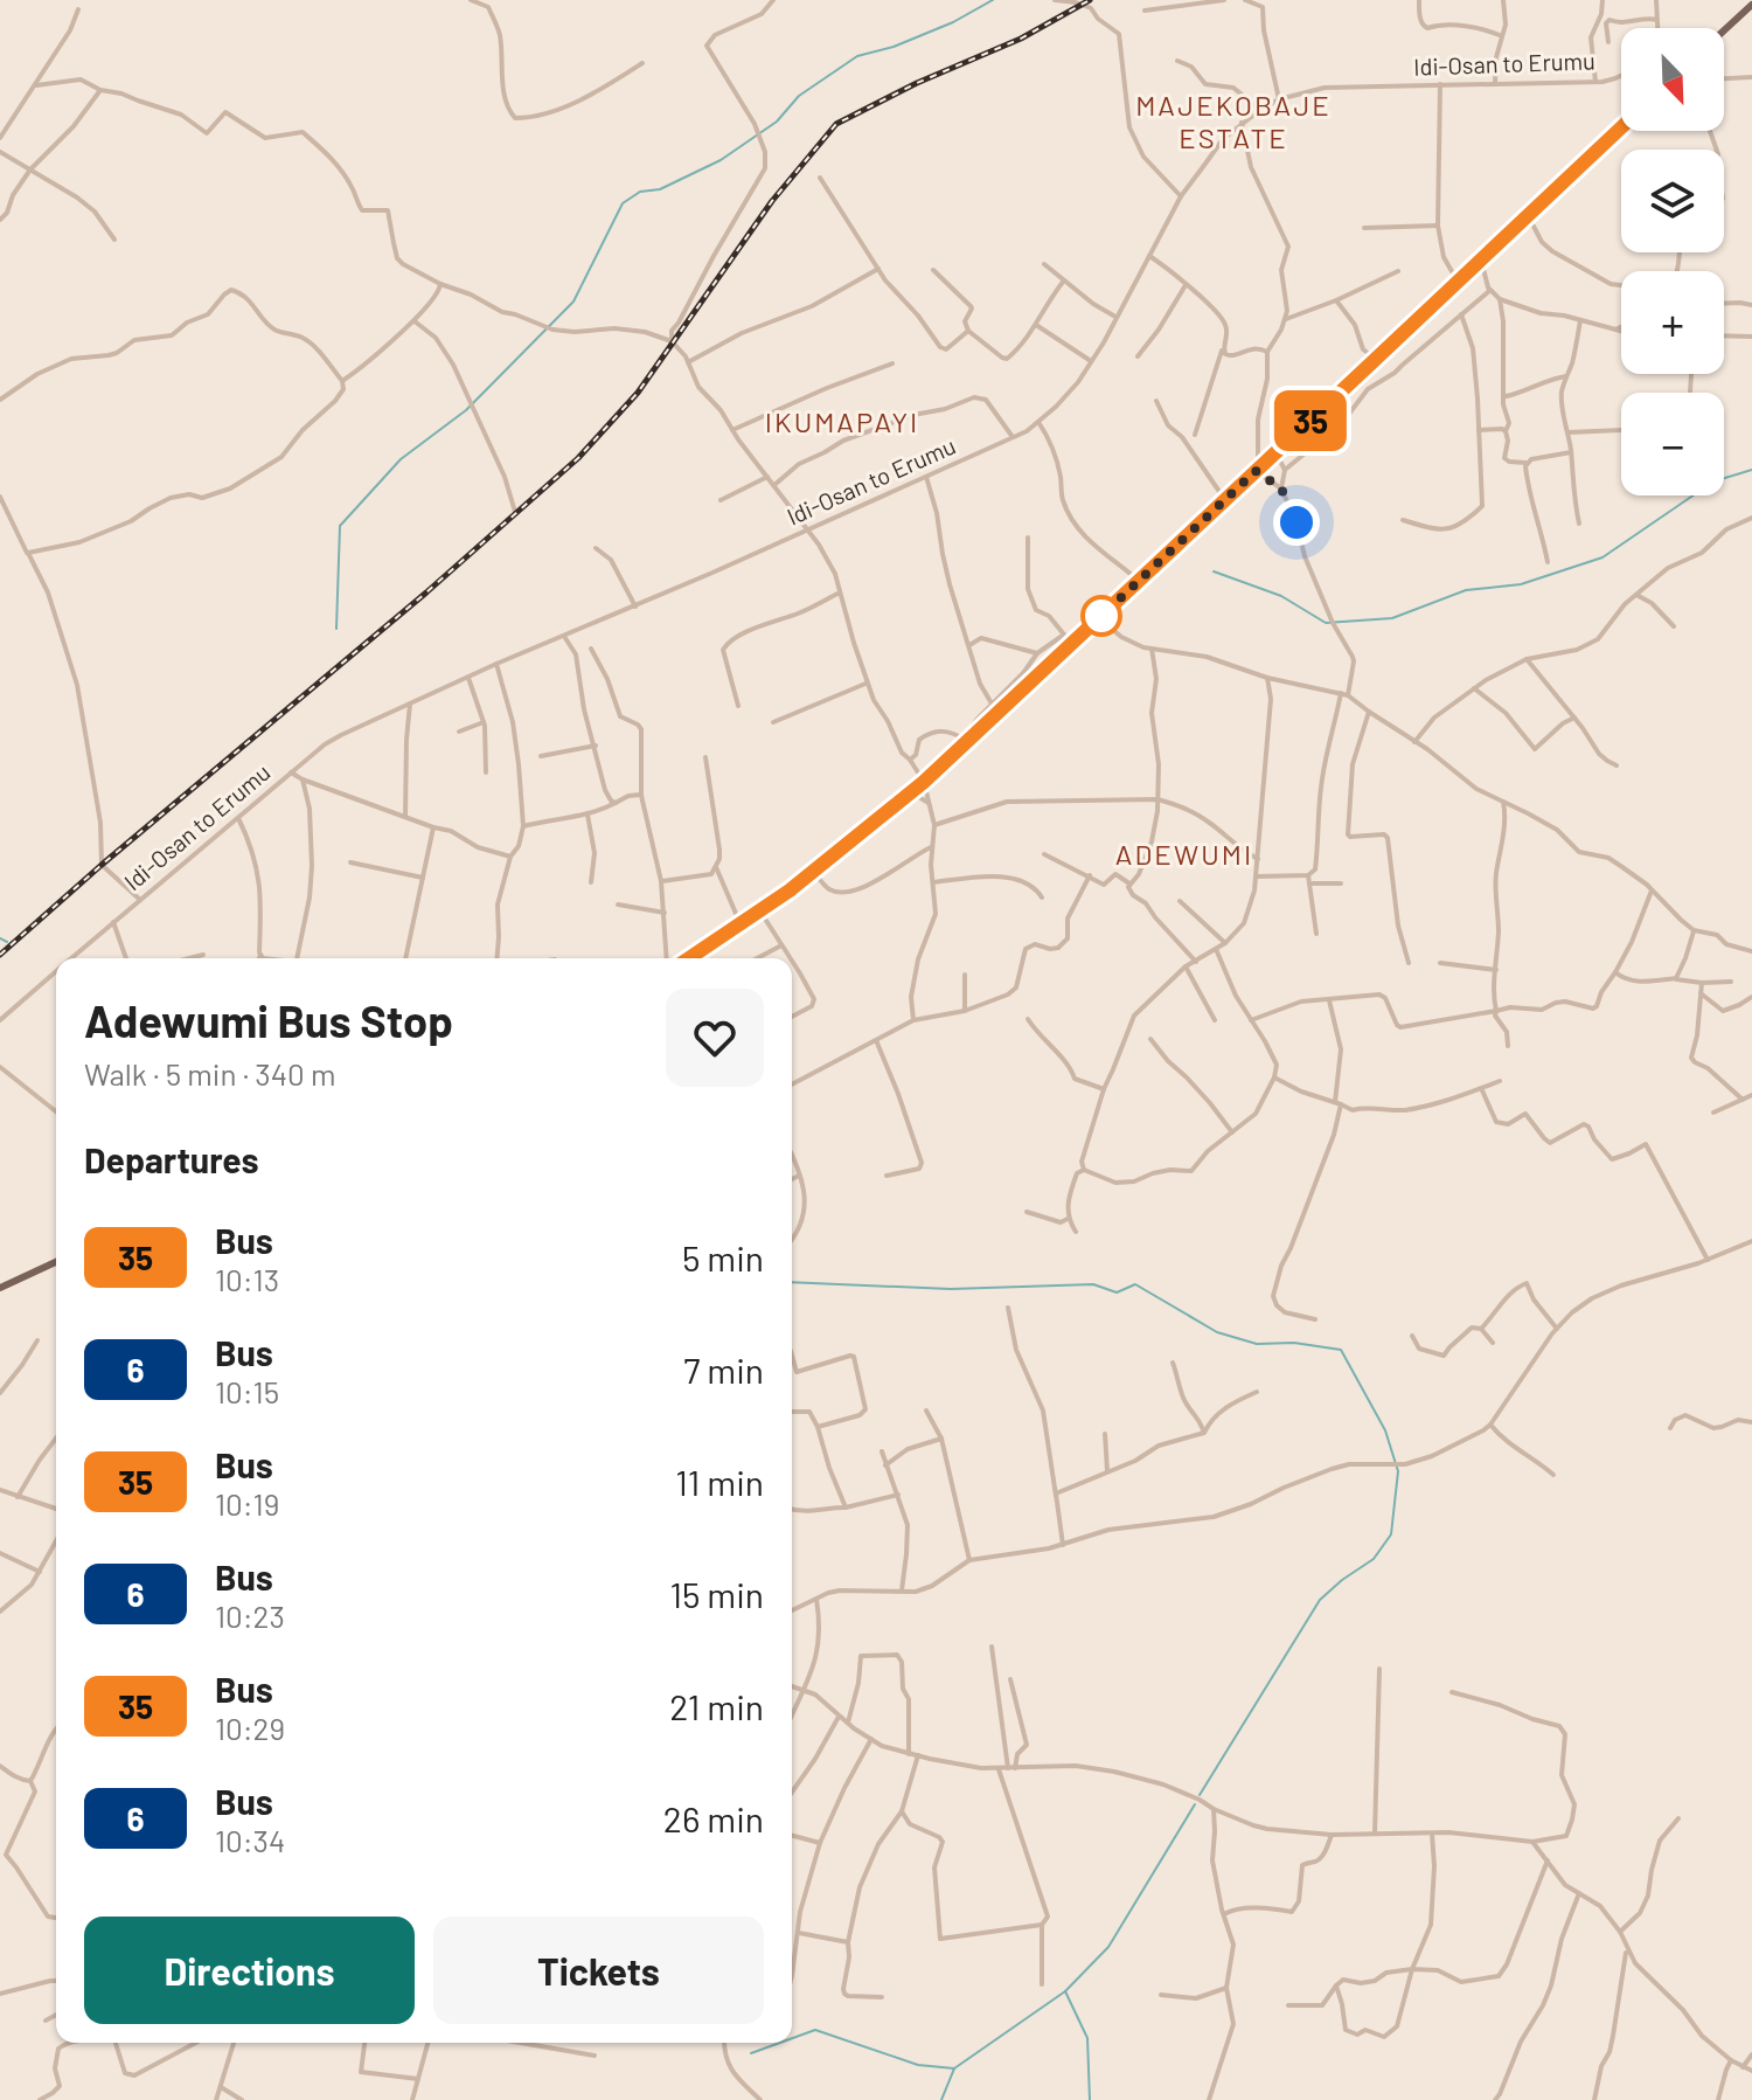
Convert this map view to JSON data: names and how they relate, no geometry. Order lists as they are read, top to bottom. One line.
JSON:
{"streets":{"street":["Idi-Osan to Erumu"]},"districts":["MAJEKOBAJE ESTATE","IKUMAPAYI","ADEWUMI"],"lines":["bus line 35"],"north":"bottom right","page":{"on_map":"35","map_buttons":["+","−"],"heading":[["Adewumi Bus Stop","Walk · 5 min · 340 m"],"Departures"],"list":[{"mark":"35","name":"Bus","note":"10:13","value":"5 min"},{"mark":"6","name":"Bus","note":"10:15","value":"7 min"},{"mark":"35","name":"Bus","note":"10:19","value":"11 min"},{"mark":"6","name":"Bus","note":"10:23","value":"15 min"},{"mark":"35","name":"Bus","note":"10:29","value":"21 min"},{"mark":"6","name":"Bus","note":"10:34","value":"26 min"}],"buttons":["Directions","Tickets"]}}
